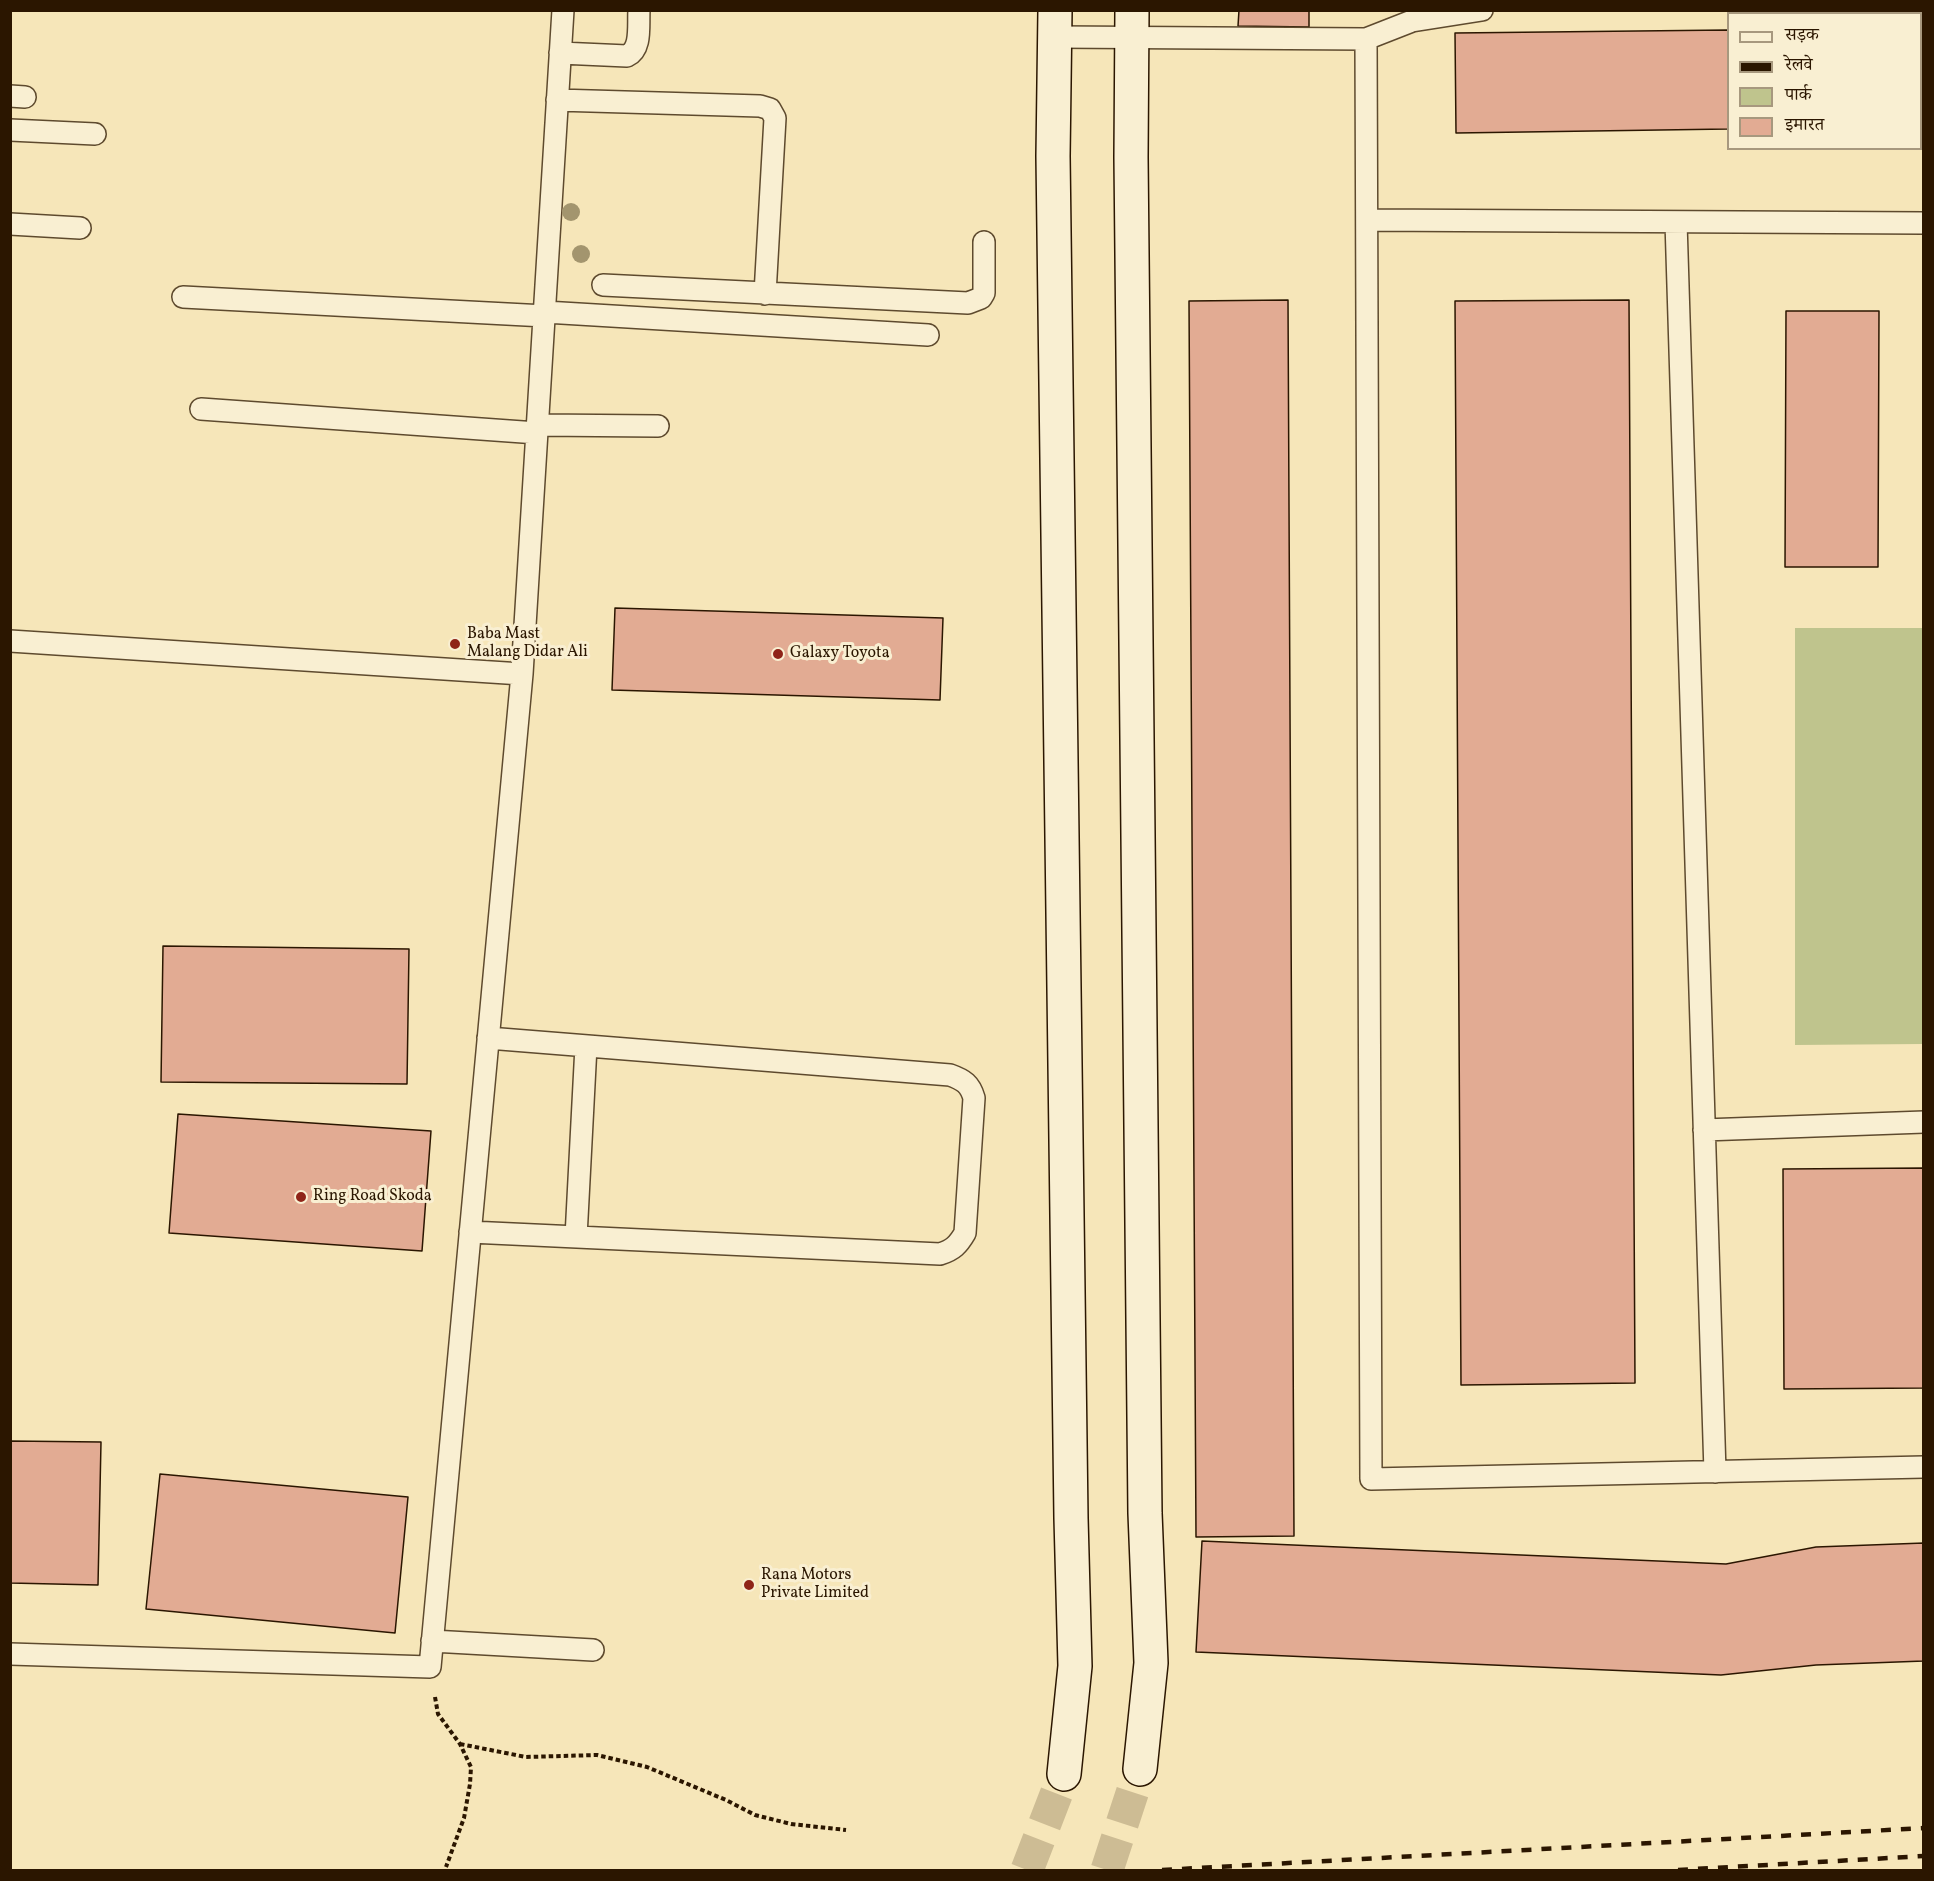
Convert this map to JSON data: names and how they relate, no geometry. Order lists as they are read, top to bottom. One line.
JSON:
{"places":["Baba Mast Malang Didar Ali","Galaxy Toyota","Ring Road Skoda","Rana Motors Private Limited"],"legend":["सड़क","रेलवे","पार्क","इमारत"]}
